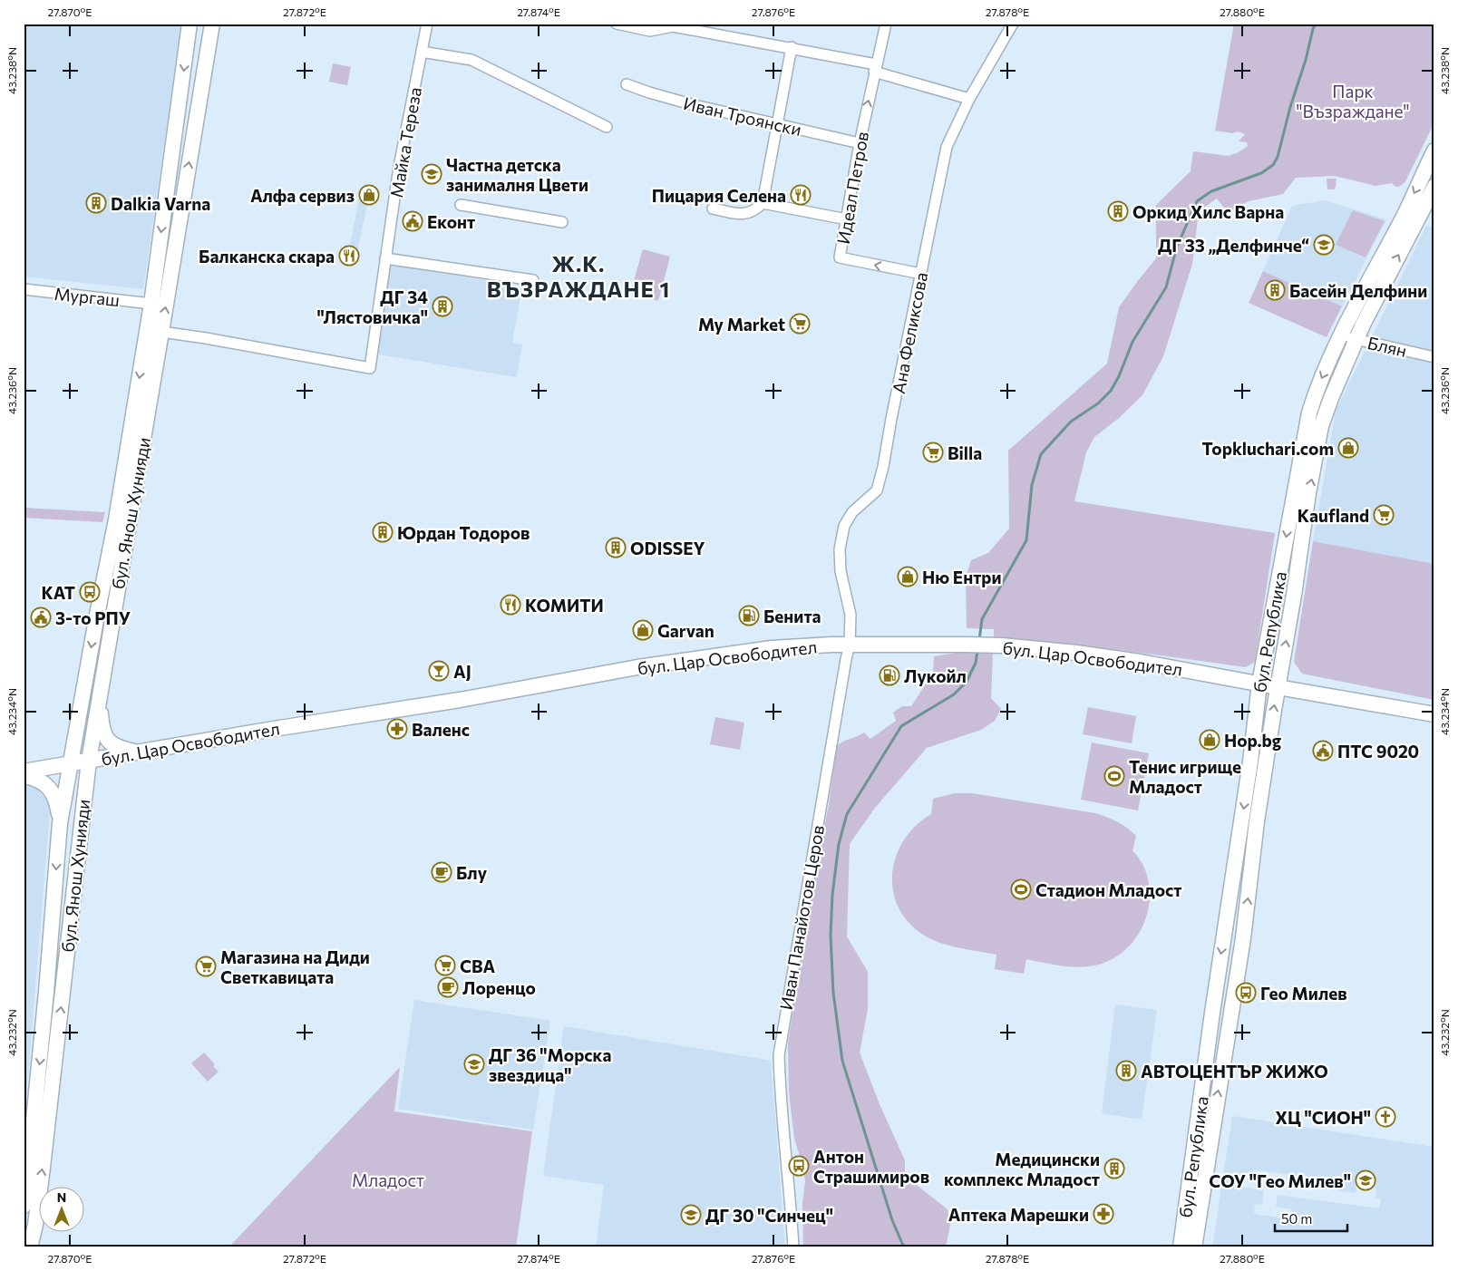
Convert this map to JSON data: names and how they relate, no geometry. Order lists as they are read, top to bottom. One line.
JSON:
{"streets":{"street":["Иван Троянски","Майка Тереза","Идеал Петров","Мургаш","Ана Феликсова","Блян","бул. Янош Хунияди","бул. Република","бул. Цар Освободител","Иван Панайотов Церов"]},"crossings":[["Иван Троянски","Идеал Петров"],["Майка Тереза","бул. Янош Хунияди"],["Идеал Петров","Ана Феликсова"],["Мургаш","бул. Янош Хунияди"],["Ана Феликсова","бул. Цар Освободител"],["Ана Феликсова","Иван Панайотов Церов"],["Блян","бул. Република"],["бул. Янош Хунияди","бул. Цар Освободител"],["бул. Република","бул. Цар Освободител"],["бул. Цар Освободител","Иван Панайотов Церов"]],"districts":["Ж.К. ВЪЗРАЖДАНЕ 1"],"parks":["Парк \"Възраждане\"","Младост"],"places":{"school or university":["Частна детска занималня Цвети","ДГ 33 „Делфинче“","ДГ 36 \"Морска звездица\"","СОУ \"Гео Милев\"","ДГ 30 \"Синчец\""],"shop":["Алфа сервиз","Topkluchari.com","Ню Ентри","Garvan","Hop.bg"],"restaurant":["Пицария Селена","Балканска скара","КОМИТИ"],"building":["Dalkia Varna","Оркид Хилс Варна","Басейн Делфини","ДГ 34 \"Лястовичка\"","Юрдан Тодоров","ODISSEY","АВТОЦЕНТЪР ЖИЖО","Медицински комплекс Младост"],"public building":["Еконт","3-то РПУ","ПТС 9020"],"supermarket":["My Market","Billa","Kaufland","CBA","Магазина на Диди Светкавицата"],"bus stop":["КАТ","Гео Милев","Антон Страшимиров"],"fuel station":["Бенита","Лукойл"],"bar":["AJ"],"pharmacy":["Валенс","Аптека Марешки"],"sports":["Тенис игрище Младост","Стадион Младост"],"cafe":["Блу","Лоренцо"],"church":["ХЦ \"СИОН\""]},"scale_bar":"50 m","north":"top","coordinates":["27.870°E","27.872°E","27.874°E","27.876°E","27.878°E","27.880°E","43.238°N","43.236°N","43.234°N","43.232°N"]}
